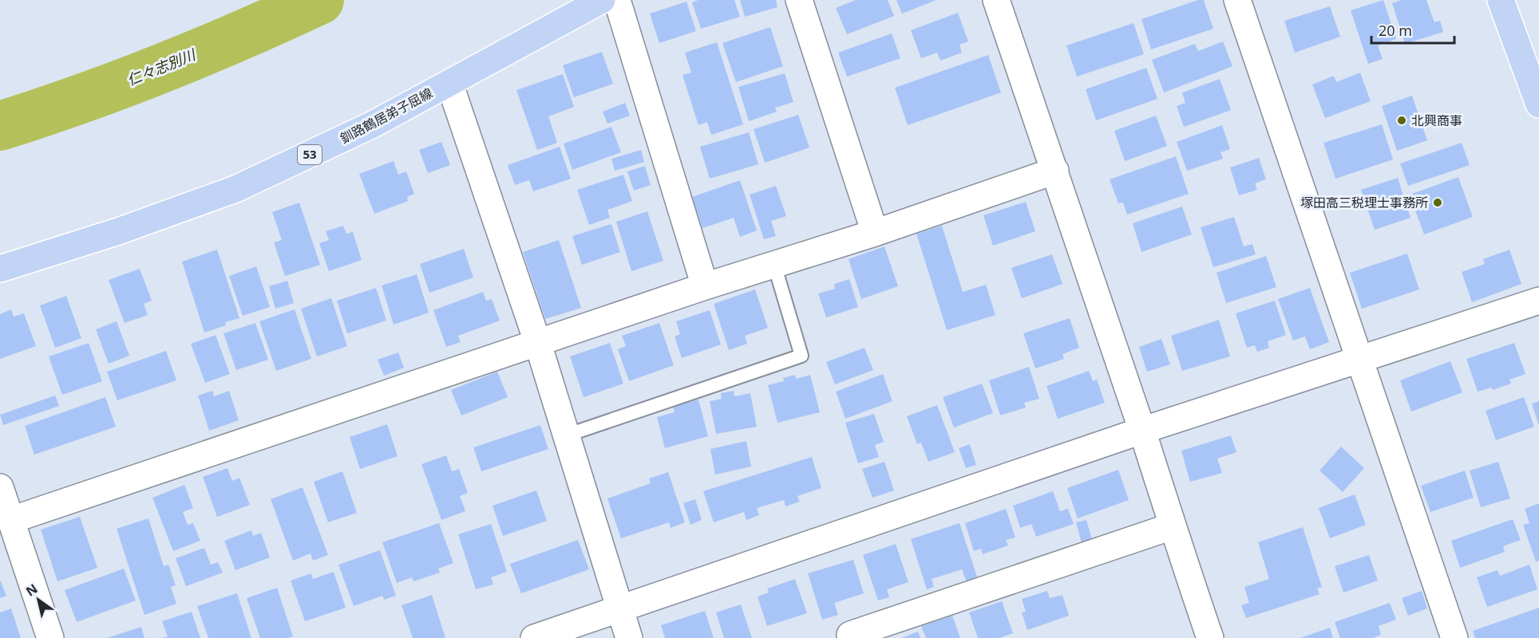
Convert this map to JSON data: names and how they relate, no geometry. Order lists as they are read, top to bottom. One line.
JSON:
{"streets":{"main road":["釧路鶴居弟子屈線","53"]},"water":["仁々志別川"],"places":["北興商事","塚田高三税理士事務所"],"scale_bar":"20 m","north":"top left"}
